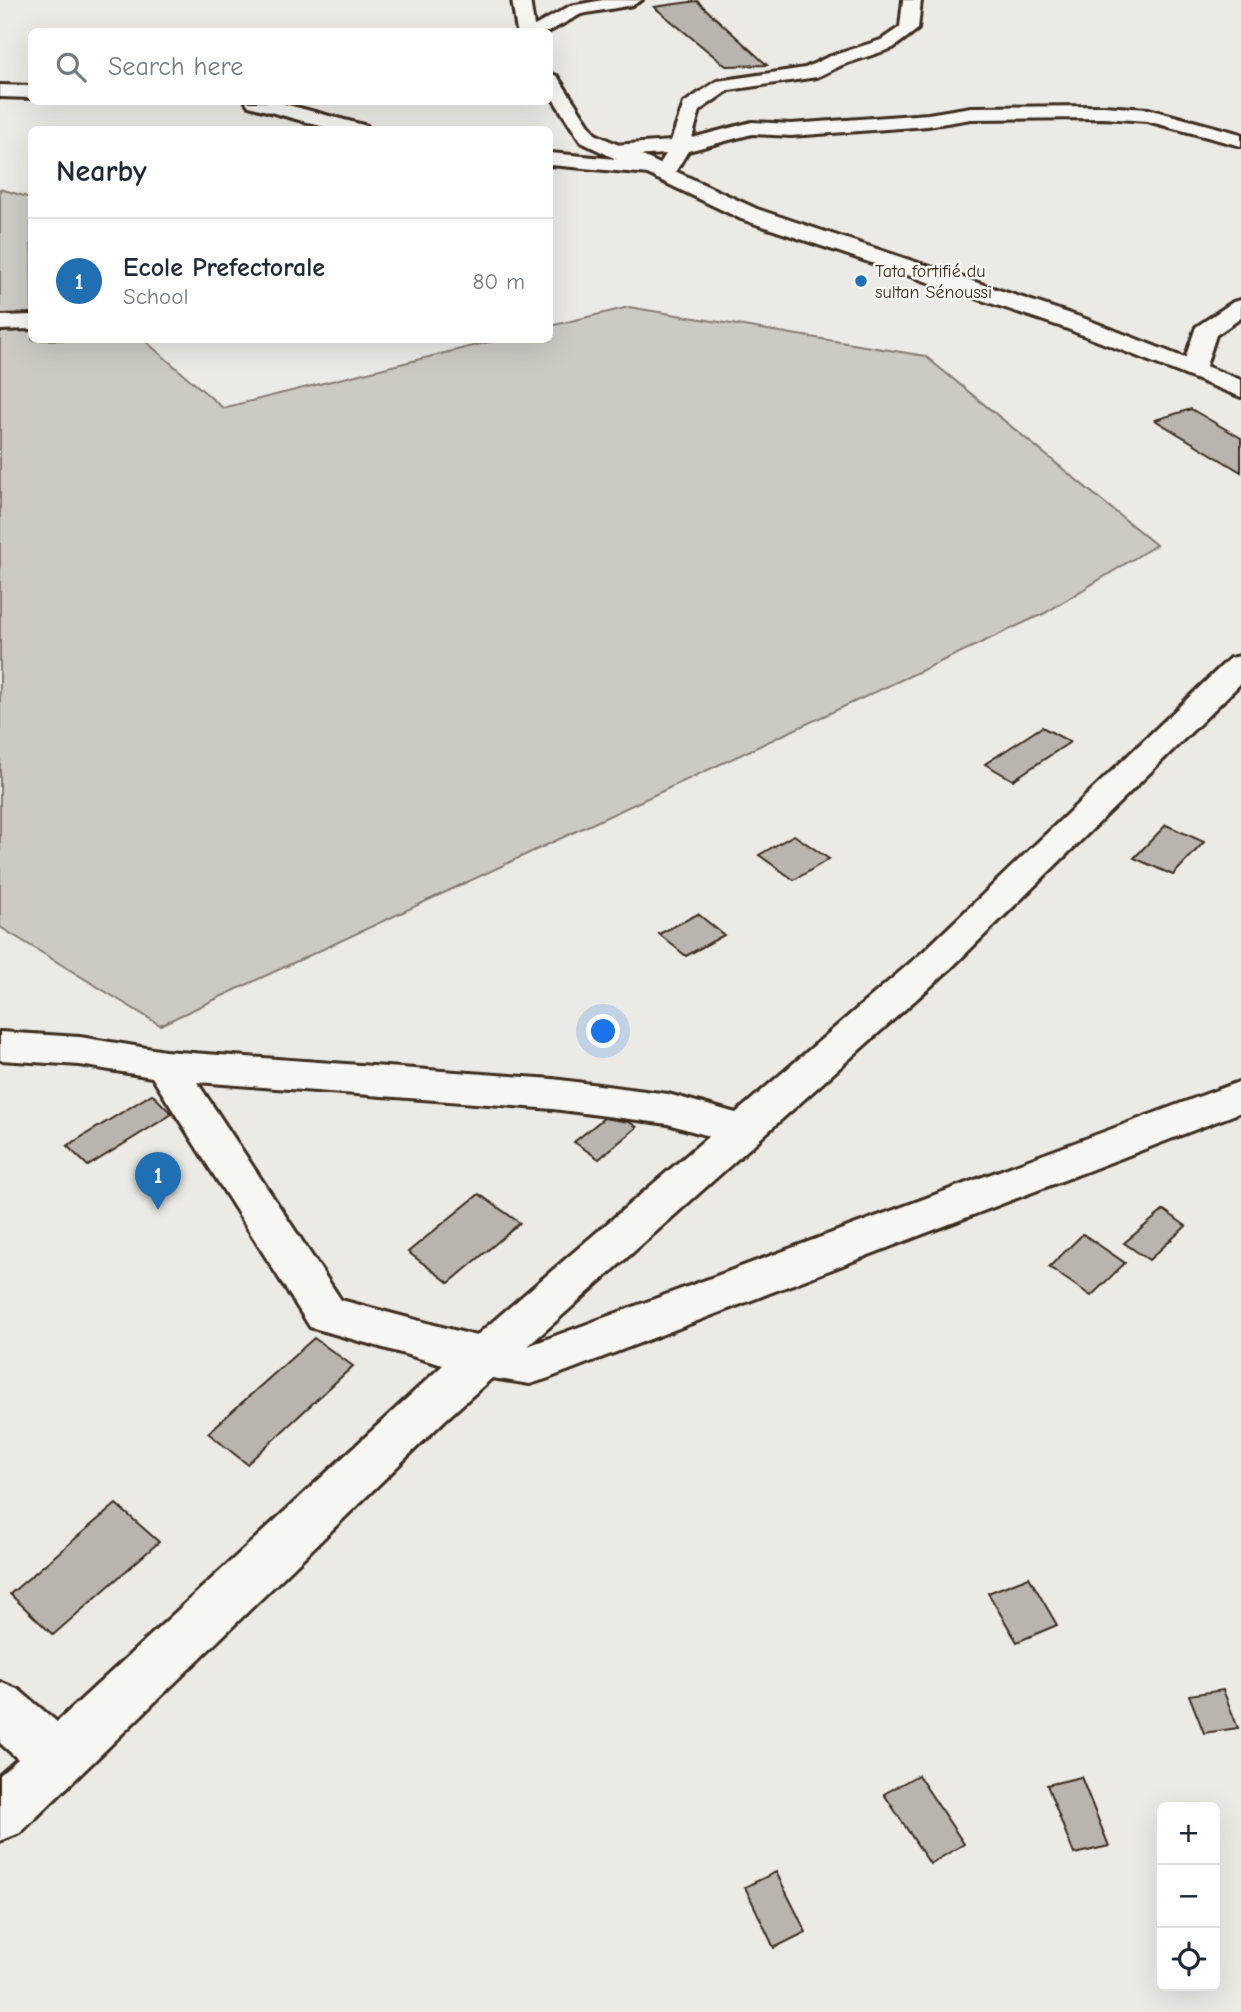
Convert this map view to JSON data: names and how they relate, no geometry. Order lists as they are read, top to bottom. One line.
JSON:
{"places":["Tata fortifié du sultan Sénoussi"],"page":{"search":"Search here","heading":"Nearby","list":[{"mark":"1","name":"Ecole Prefectorale","note":"School","value":"80 m"}],"pins":"1","map_buttons":["+","−"]}}
